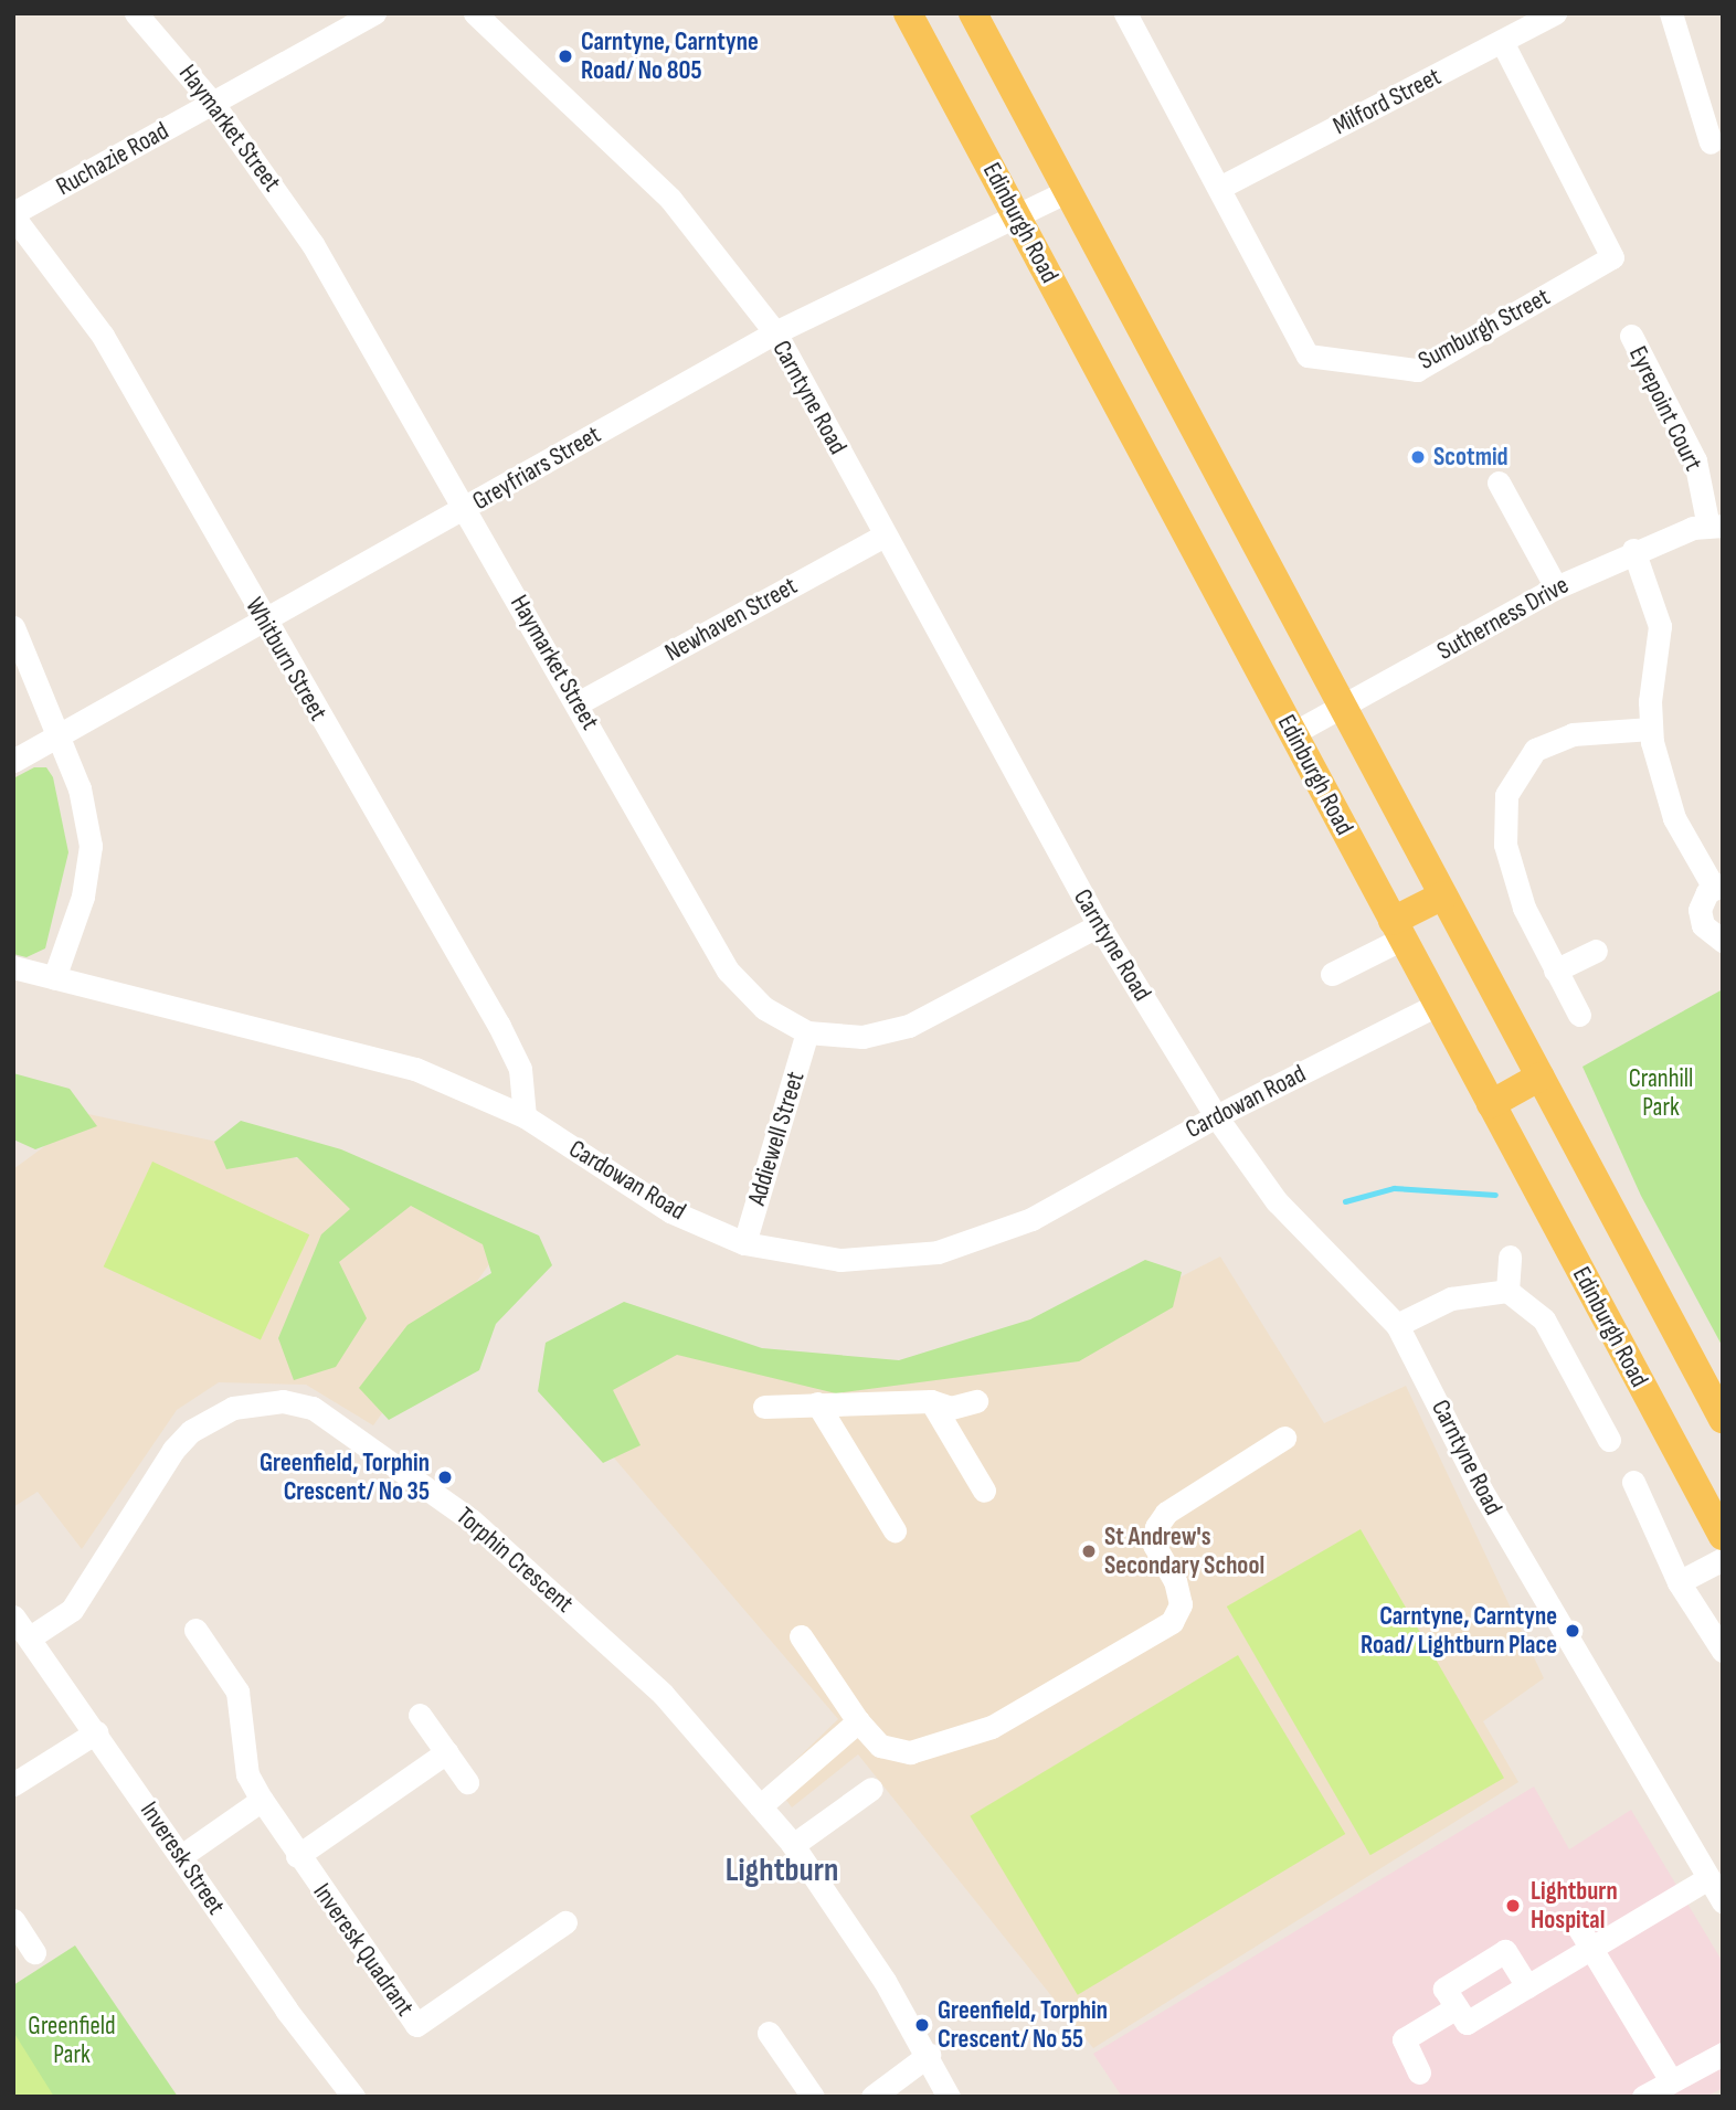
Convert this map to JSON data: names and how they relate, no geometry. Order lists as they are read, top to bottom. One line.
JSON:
{"streets":{"main road":["Edinburgh Road"],"street":["Milford Street","Haymarket Street","Ruchazie Road","Sumburgh Street","Carntyne Road","Eyrepoint Court","Greyfriars Street","Sutherness Drive","Newhaven Street","Whitburn Street","Cardowan Road","Addiewell Street","Torphin Crescent","Inveresk Street","Inveresk Quadrant"]},"crossings":[["Milford Street","Sumburgh Street"],["Haymarket Street","Ruchazie Road"],["Haymarket Street","Carntyne Road"],["Haymarket Street","Greyfriars Street"],["Haymarket Street","Newhaven Street"],["Haymarket Street","Addiewell Street"],["Ruchazie Road","Whitburn Street"],["Edinburgh Road","Greyfriars Street"],["Edinburgh Road","Sutherness Drive"],["Edinburgh Road","Cardowan Road"],["Carntyne Road","Greyfriars Street"],["Carntyne Road","Newhaven Street"],["Carntyne Road","Cardowan Road"],["Eyrepoint Court","Sutherness Drive"],["Greyfriars Street","Whitburn Street"],["Whitburn Street","Cardowan Road"],["Cardowan Road","Addiewell Street"],["Torphin Crescent","Inveresk Street"]],"districts":["Lightburn"],"parks":["Cranhill Park","Greenfield Park"],"places":["Carntyne, Carntyne Road/ No 805","Scotmid","Greenfield, Torphin Crescent/ No 35","St Andrew's Secondary School","Carntyne, Carntyne Road/ Lightburn Place","Lightburn Hospital","Greenfield, Torphin Crescent/ No 55"]}
